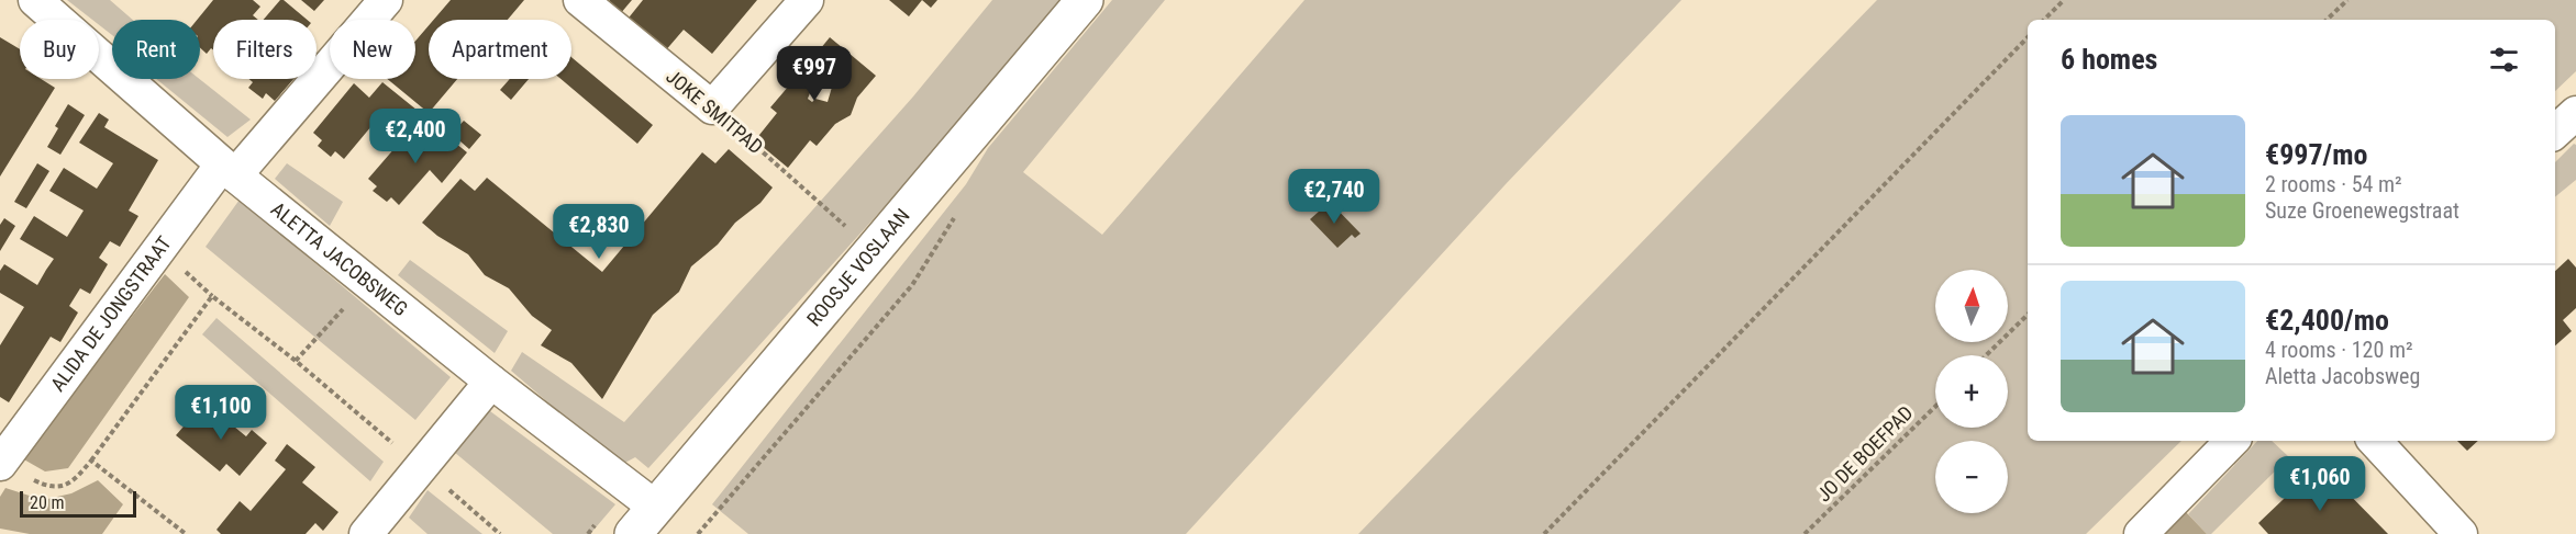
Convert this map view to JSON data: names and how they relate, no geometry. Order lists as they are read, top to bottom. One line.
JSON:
{"streets":{"street":["JOKE SMITPAD","ALETTA JACOBSWEG","ROOSJE VOSLAAN","ALIDA DE JONGSTRAAT"],"path":["JO DE BOEFPAD"]},"crossings":[["ALETTA JACOBSWEG","ROOSJE VOSLAAN"],["ALETTA JACOBSWEG","ALIDA DE JONGSTRAAT"]],"scale_bar":"20 m","north":"top","page":{"chip":["Buy","Rent","Filters","New","Apartment"],"heading":"6 homes","price":["€997","€2,400","€2,740","€2,830","€1,100","€1,060"],"list":[{"name":"€997/mo","note":"2 rooms · 54 m² · Suze Groenewegstraat"},{"name":"€2,400/mo","note":"4 rooms · 120 m² · Aletta Jacobsweg"}],"map_buttons":["+","−"],"scale":"20 m"}}
